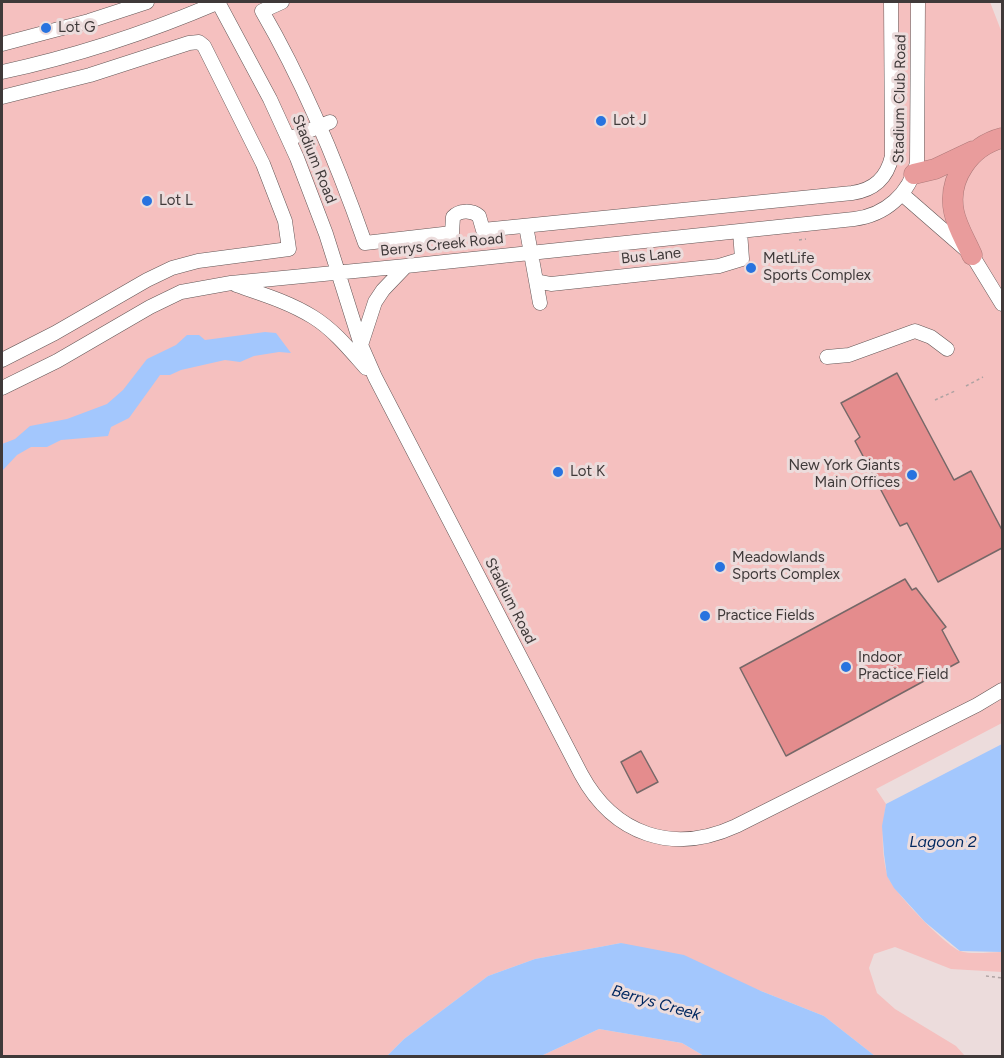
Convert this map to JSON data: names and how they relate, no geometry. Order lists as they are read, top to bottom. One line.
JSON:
{"streets":{"street":["Stadium Club Road","Stadium Road","Berrys Creek Road","Bus Lane"]},"crossings":[["Stadium Club Road","Berrys Creek Road"],["Stadium Road","Berrys Creek Road"],["Berrys Creek Road","Bus Lane"]],"water":["Lagoon 2","Berrys Creek"],"places":["Lot G","Lot J","Lot L","MetLife Sports Complex","Lot K","New York Giants Main Offices","Meadowlands Sports Complex","Practice Fields","Indoor Practice Field"]}
